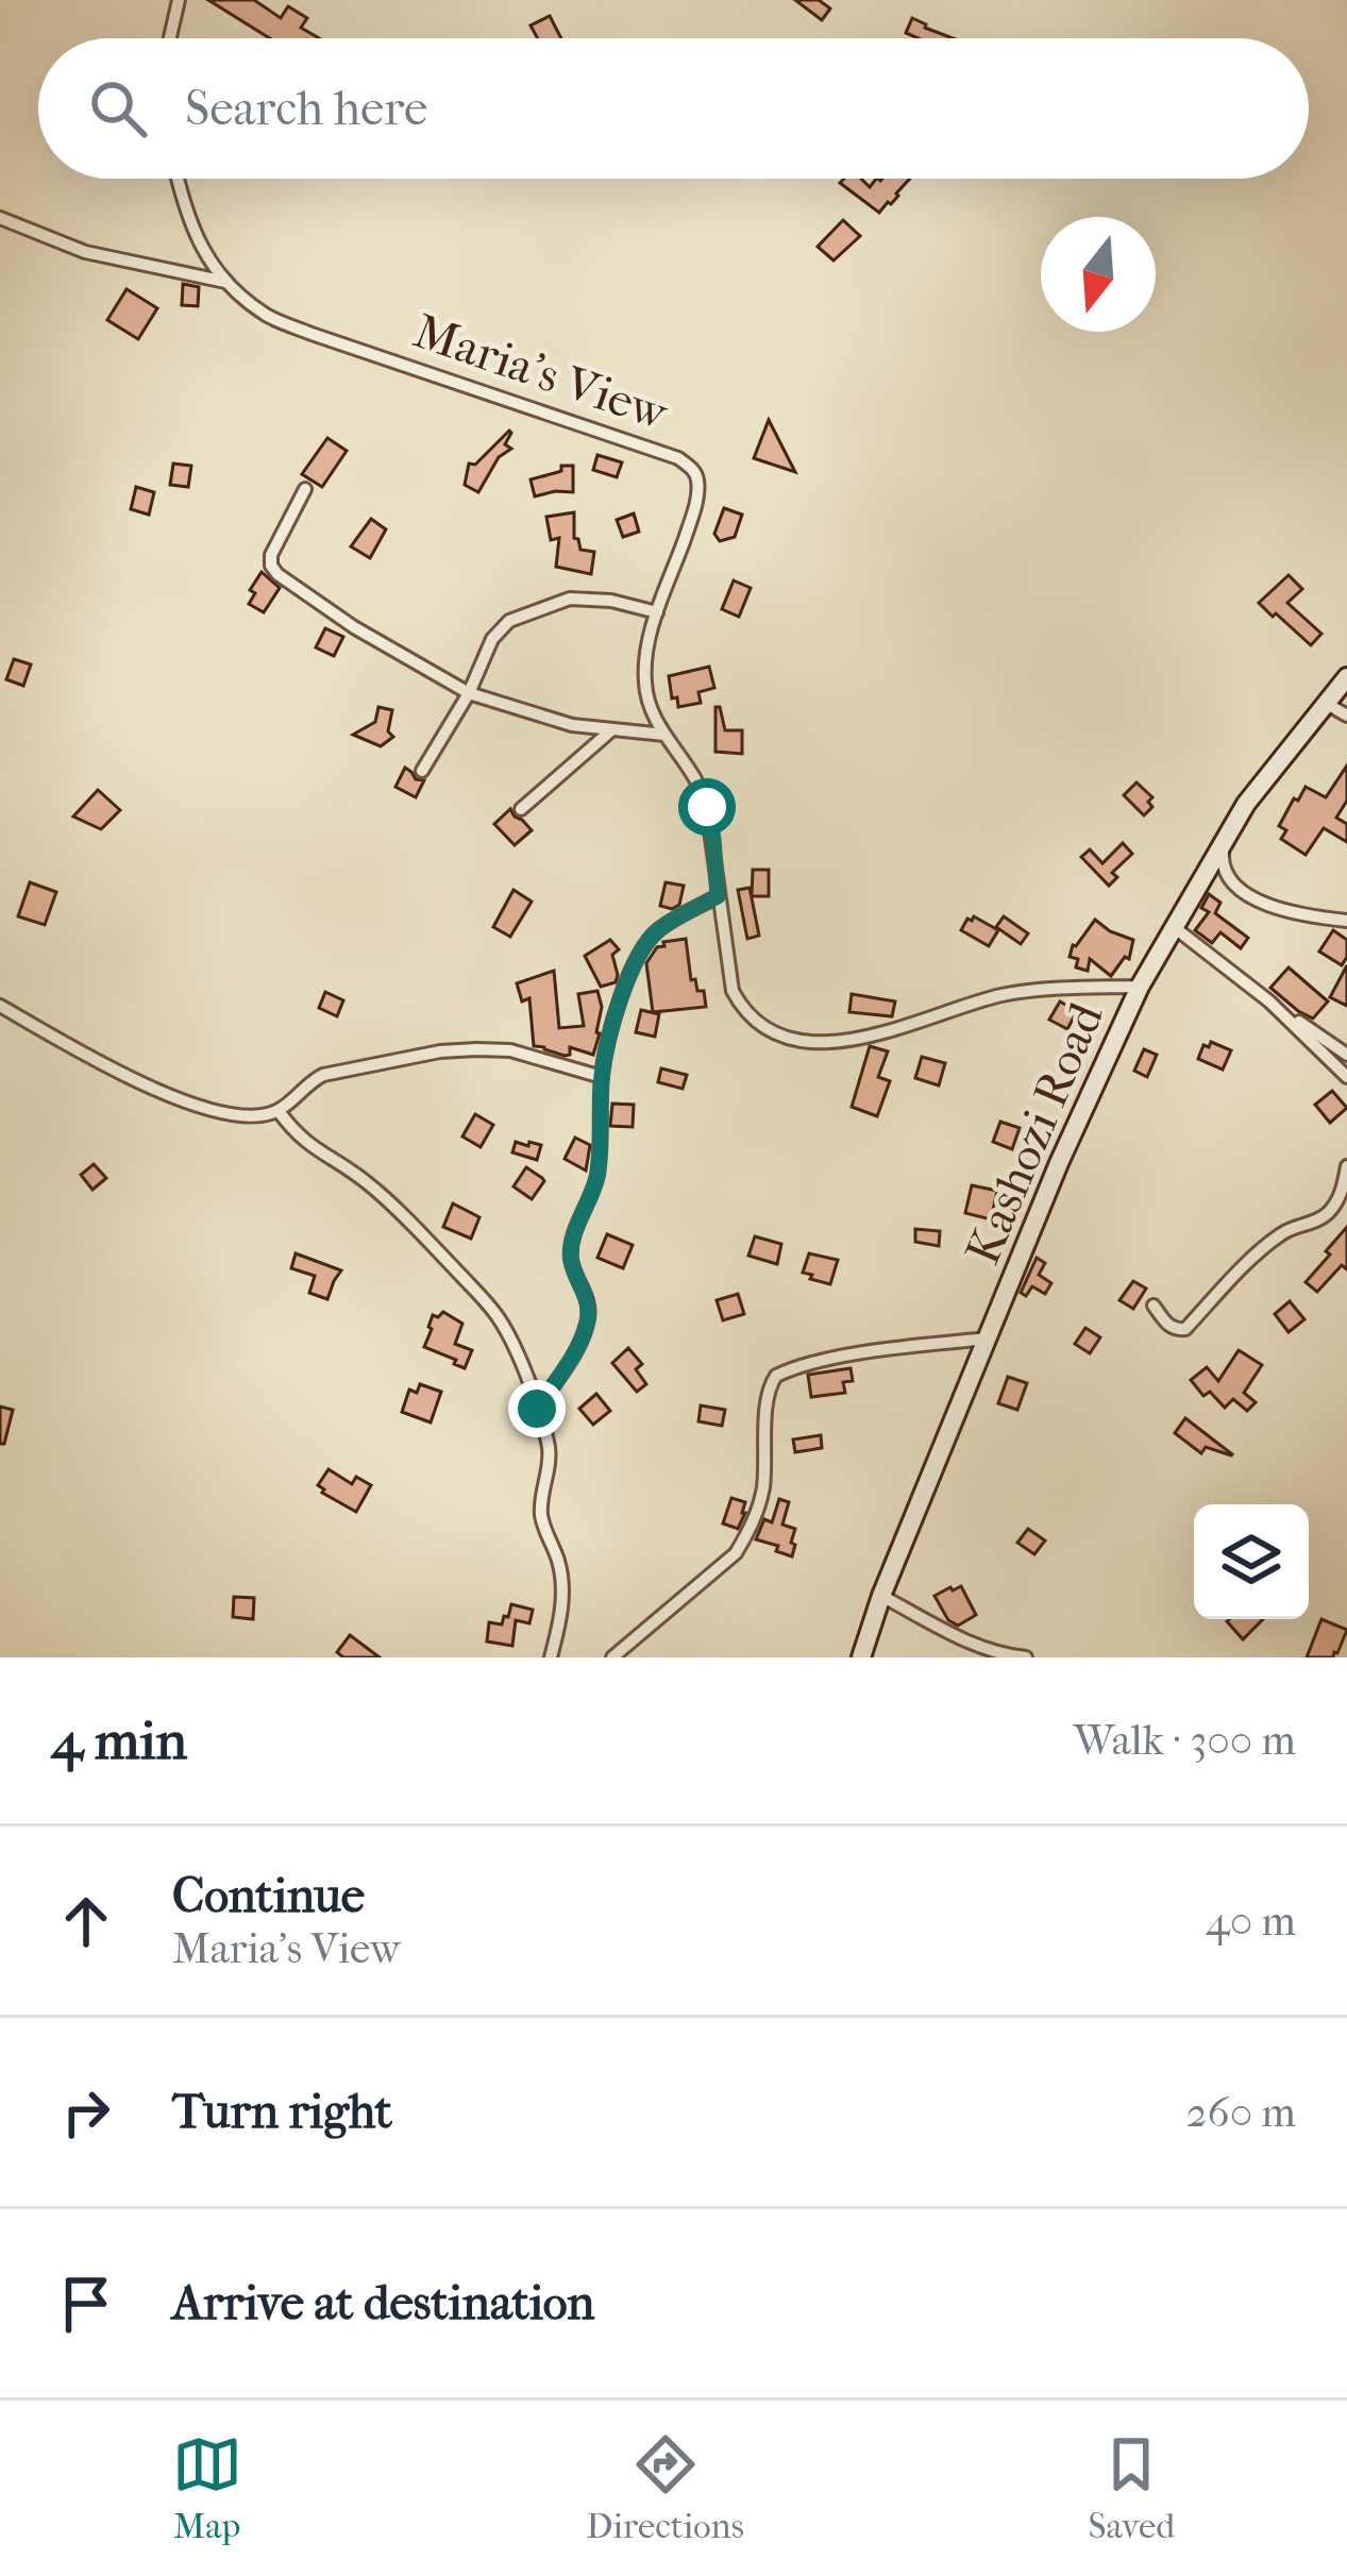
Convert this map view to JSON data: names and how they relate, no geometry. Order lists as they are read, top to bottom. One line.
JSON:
{"streets":{"main road":["Kashozi Road"],"street":["Maria's View"]},"crossings":[["Maria's View","Kashozi Road"]],"north":"bottom","page":{"search":"Search here","heading":["4 min","Walk · 300 m"],"list":[["Continue","Maria's View","40 m"],["Turn right","260 m"],"Arrive at destination"],"nav":["Map","Directions","Saved"]}}
